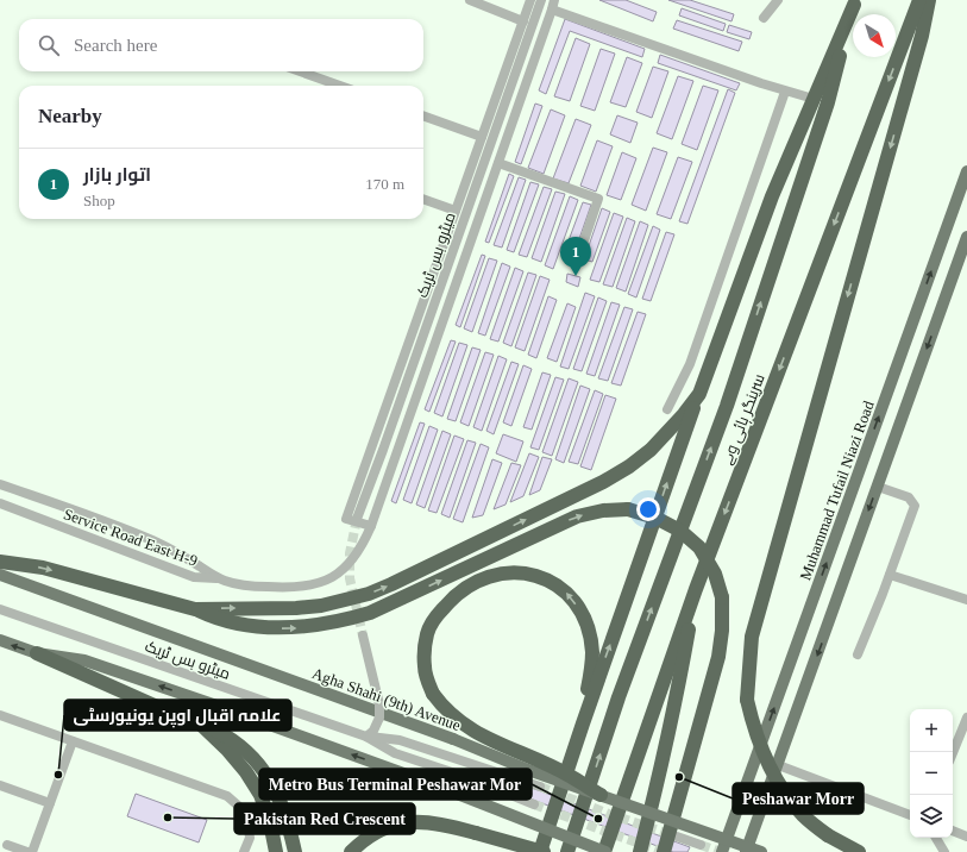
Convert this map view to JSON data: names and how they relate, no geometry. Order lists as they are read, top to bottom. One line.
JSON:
{"streets":{"highway":["سرینگر ہائی وے"],"main road":["Muhammad Tufail Niazi Road","Agha Shahi (9th) Avenue"],"street":["میٹرو بس ٹریک","Service Road East H-9"]},"places":["علامہ اقبال اوپن یونیورسٹی","Peshawar Morr","Pakistan Red Crescent","Metro Bus Terminal Peshawar Mor"],"north":"bottom right","page":{"search":"Search here","heading":"Nearby","list":[{"mark":"1","name":"اتوار بازار","note":"Shop","value":"170 m"}],"pins":"1","map_buttons":["+","−"]}}
